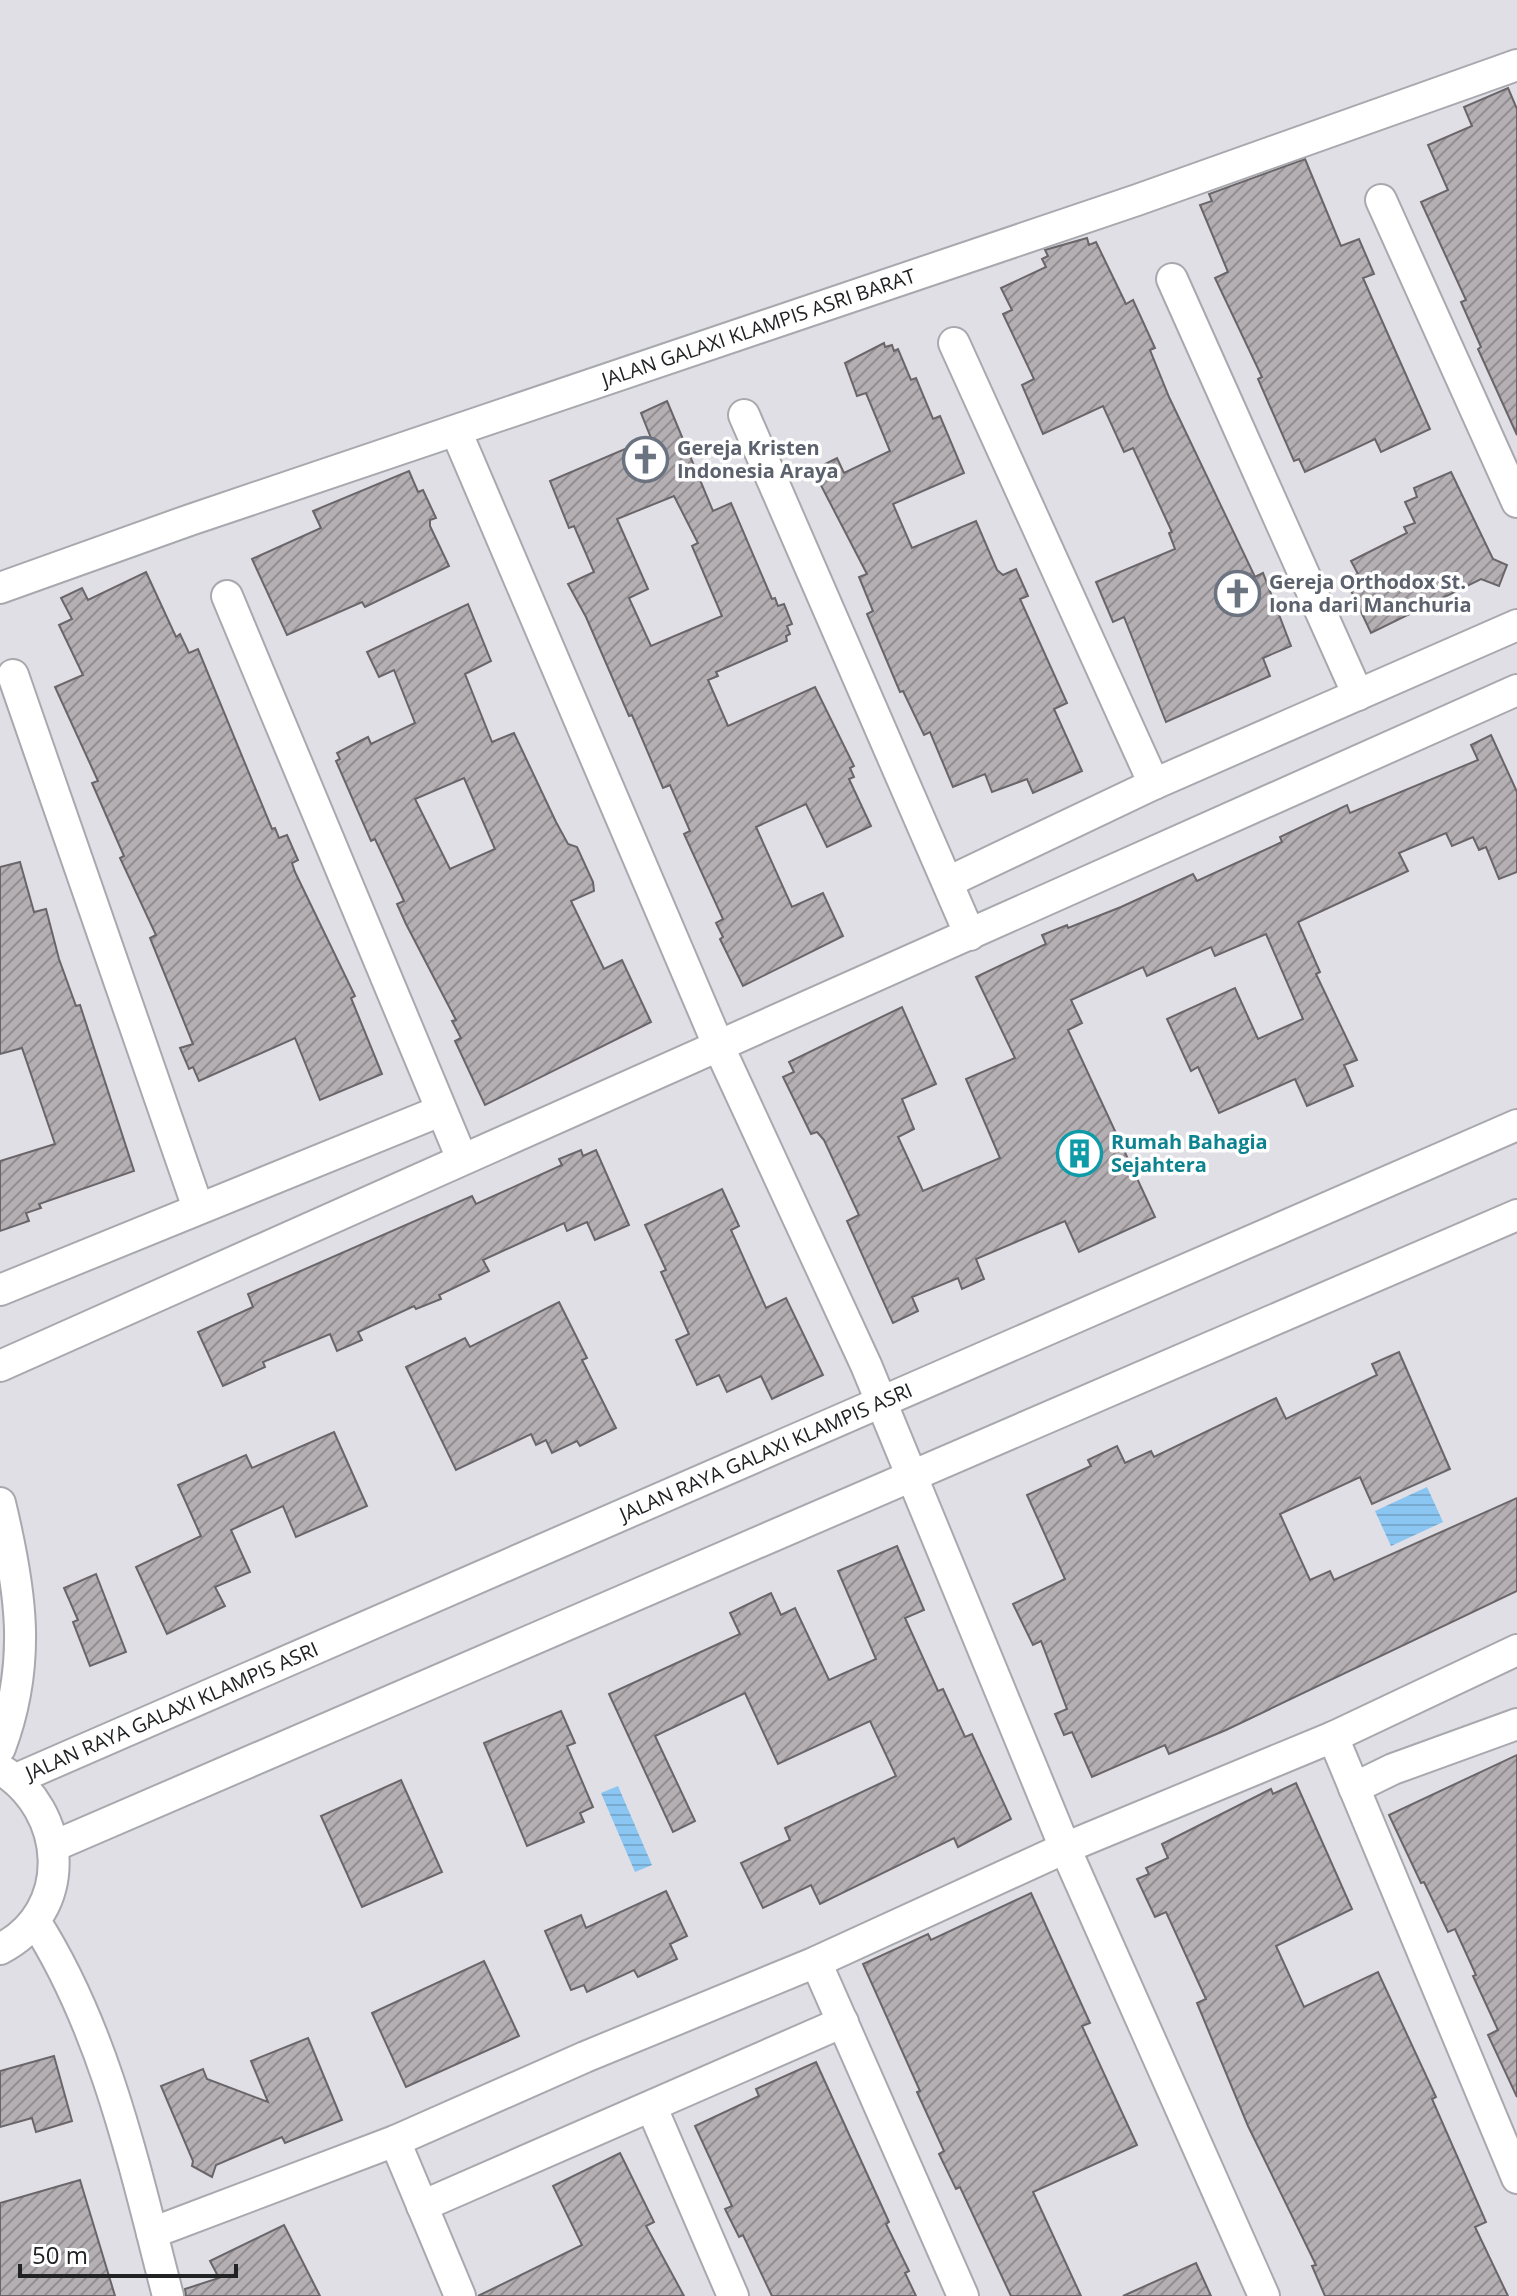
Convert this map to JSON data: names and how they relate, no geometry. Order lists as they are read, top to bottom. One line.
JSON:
{"streets":{"street":["JALAN GALAXI KLAMPIS ASRI BARAT","JALAN RAYA GALAXI KLAMPIS ASRI"]},"places":{"church":["Gereja Kristen Indonesia Araya","Gereja Orthodox St. Iona dari Manchuria"],"building":["Rumah Bahagia Sejahtera"]},"scale_bar":"50 m"}
